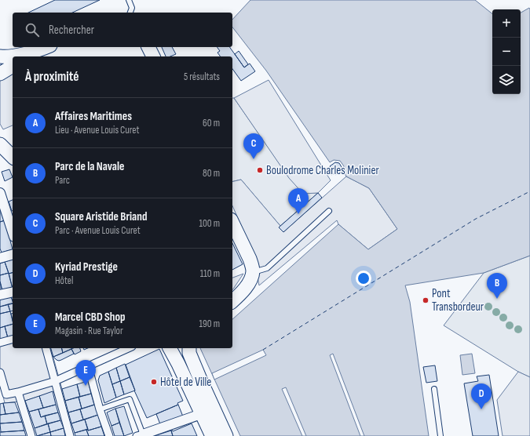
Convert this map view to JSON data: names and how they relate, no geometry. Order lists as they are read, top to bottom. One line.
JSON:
{"places":["Boulodrome Charles Molinier","Pont Transbordeur","Hôtel de Ville"],"page":{"map_buttons":["+","−"],"search":"Rechercher","heading":["À proximité","5 résultats"],"list":[{"mark":"A","name":"Affaires Maritimes","note":"Lieu · Avenue Louis Curet","value":"60 m"},{"mark":"B","name":"Parc de la Navale","note":"Parc","value":"80 m"},{"mark":"C","name":"Square Aristide Briand","note":"Parc · Avenue Louis Curet","value":"100 m"},{"mark":"D","name":"Kyriad Prestige","note":"Hôtel","value":"110 m"},{"mark":"E","name":"Marcel CBD Shop","note":"Magasin · Rue Taylor","value":"190 m"}],"pins":["C","A","B","E","D"]}}
